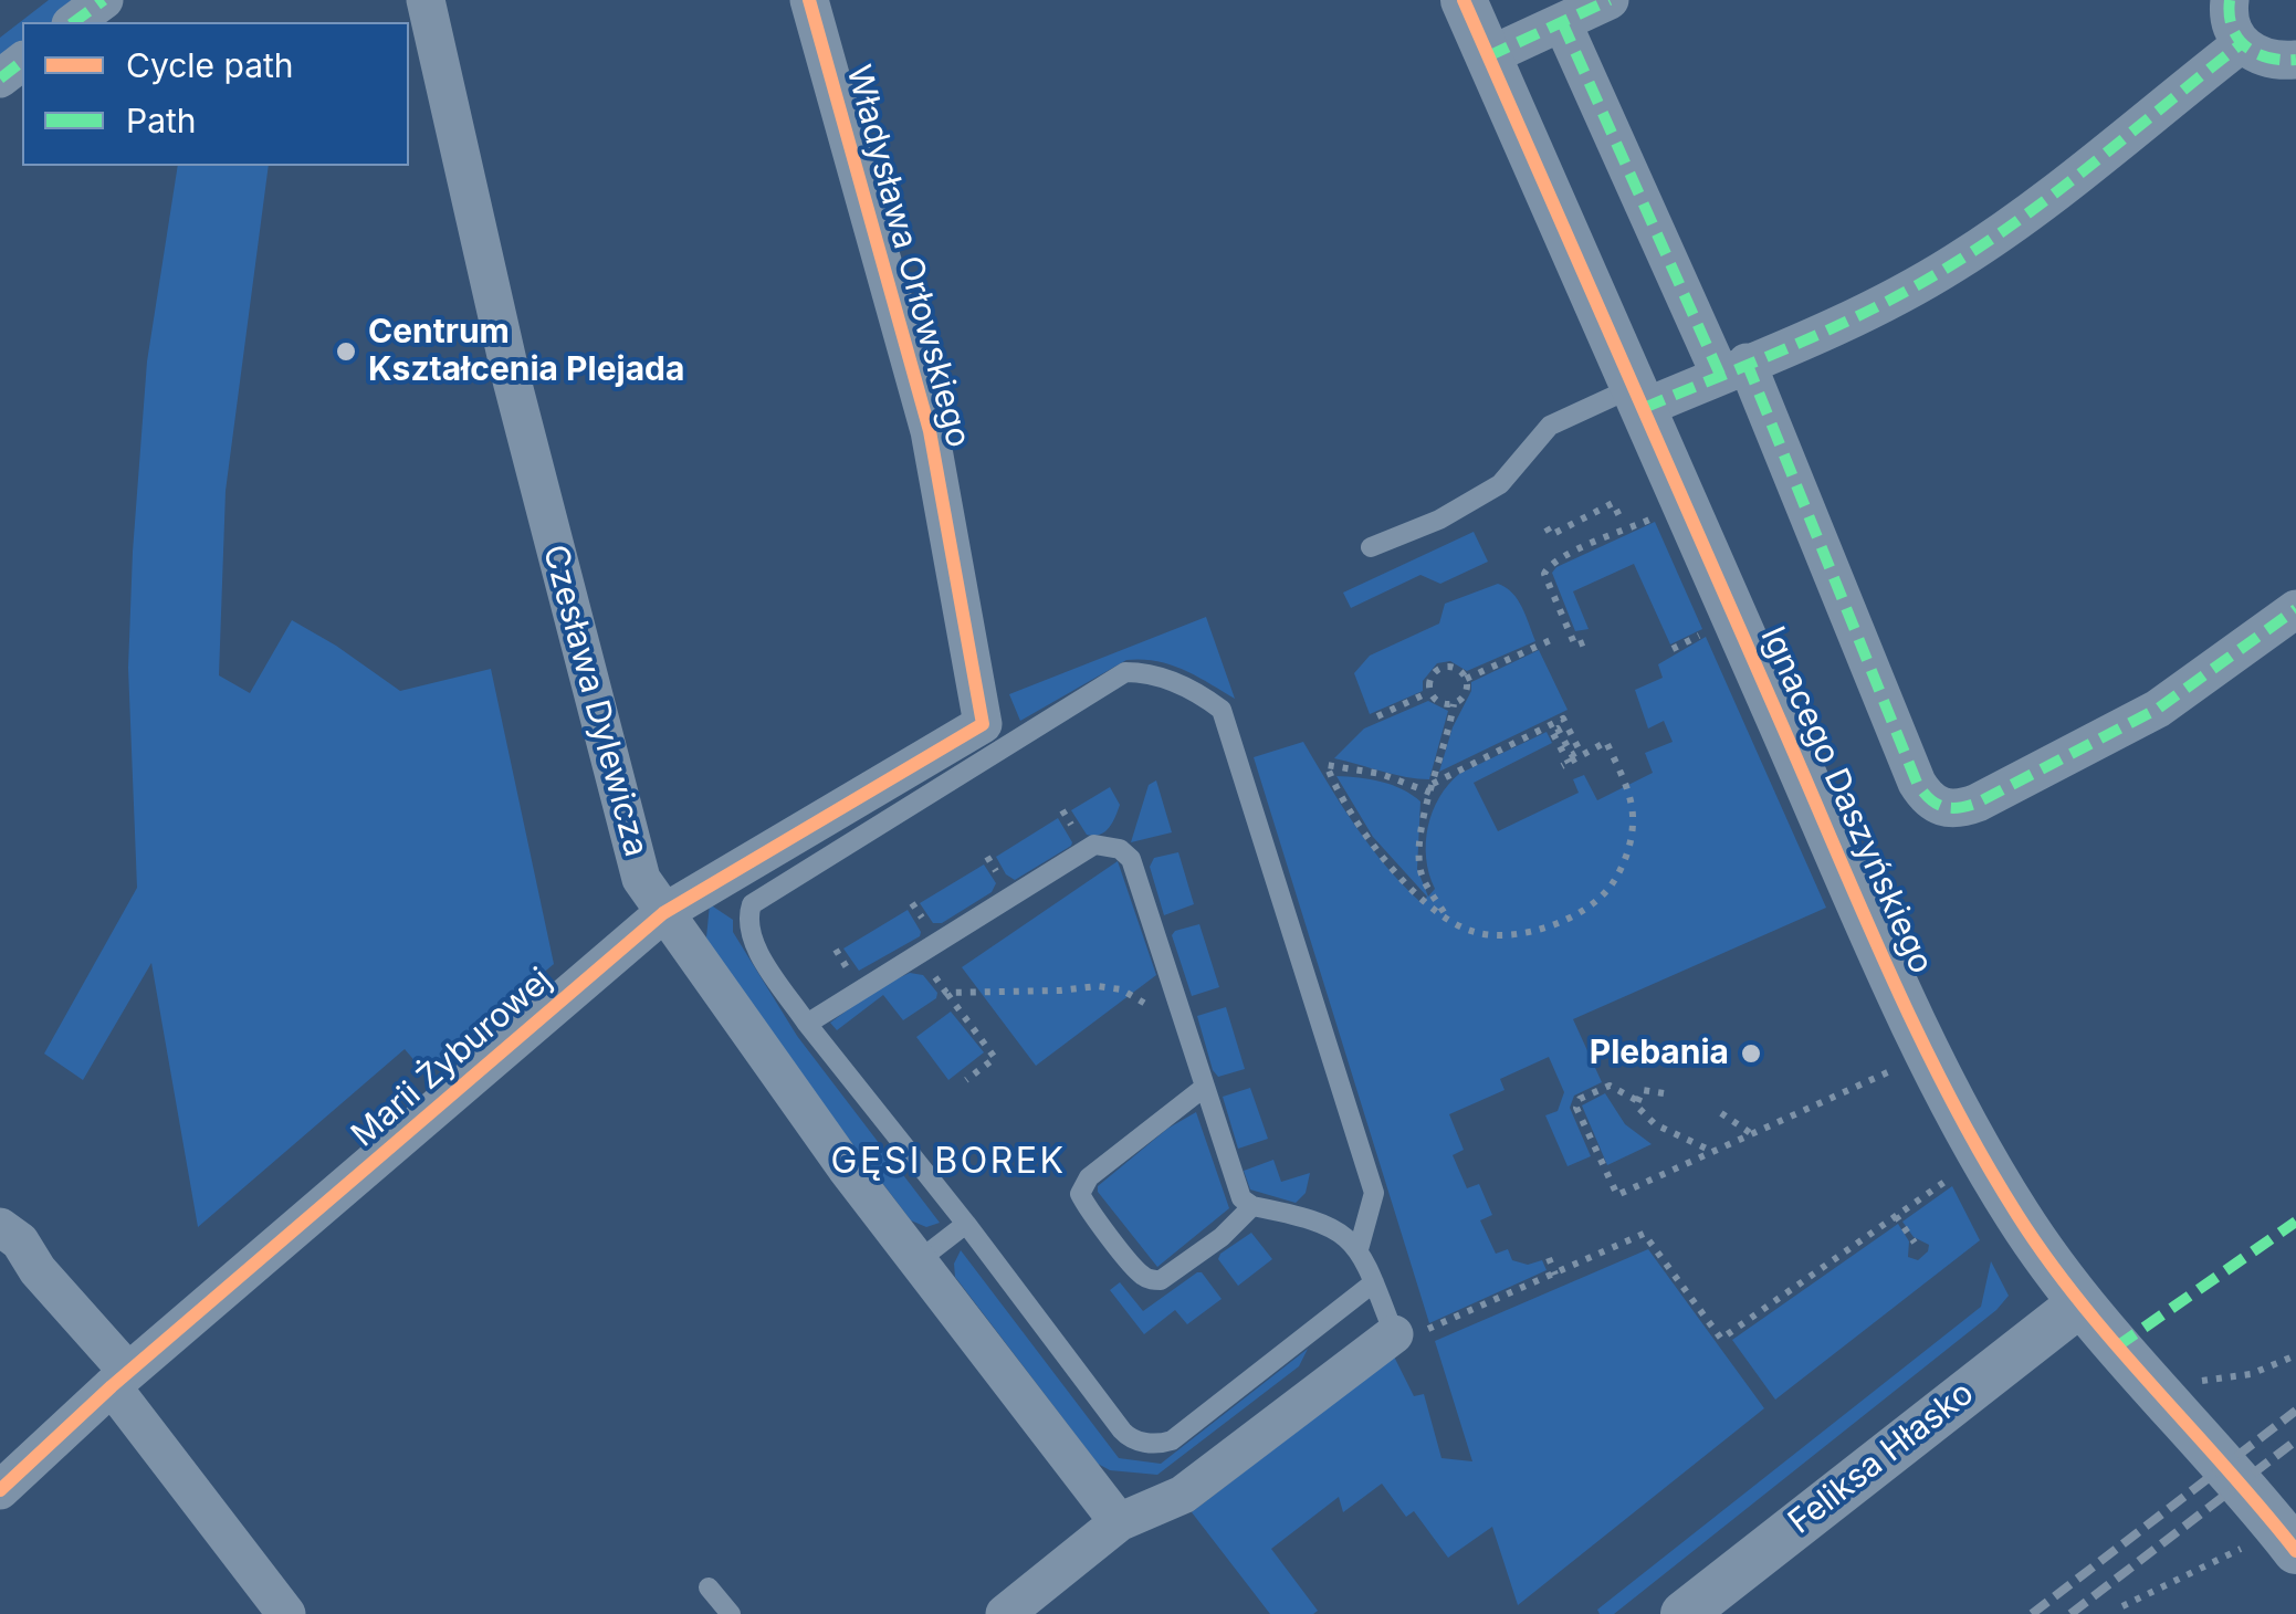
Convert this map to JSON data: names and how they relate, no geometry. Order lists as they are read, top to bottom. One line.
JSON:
{"streets":{"street":["Władysława Orłowskiego","Czesława Dylewicza","Ignacego Daszyńskiego","Marii Żyburowej","Feliksa Hłasko"]},"crossings":[["Władysława Orłowskiego","Marii Żyburowej"],["Czesława Dylewicza","Marii Żyburowej"],["Ignacego Daszyńskiego","Feliksa Hłasko"]],"districts":["GĘSI BOREK"],"places":["Centrum Kształcenia Plejada","Plebania"],"legend":["Cycle path","Path"]}
